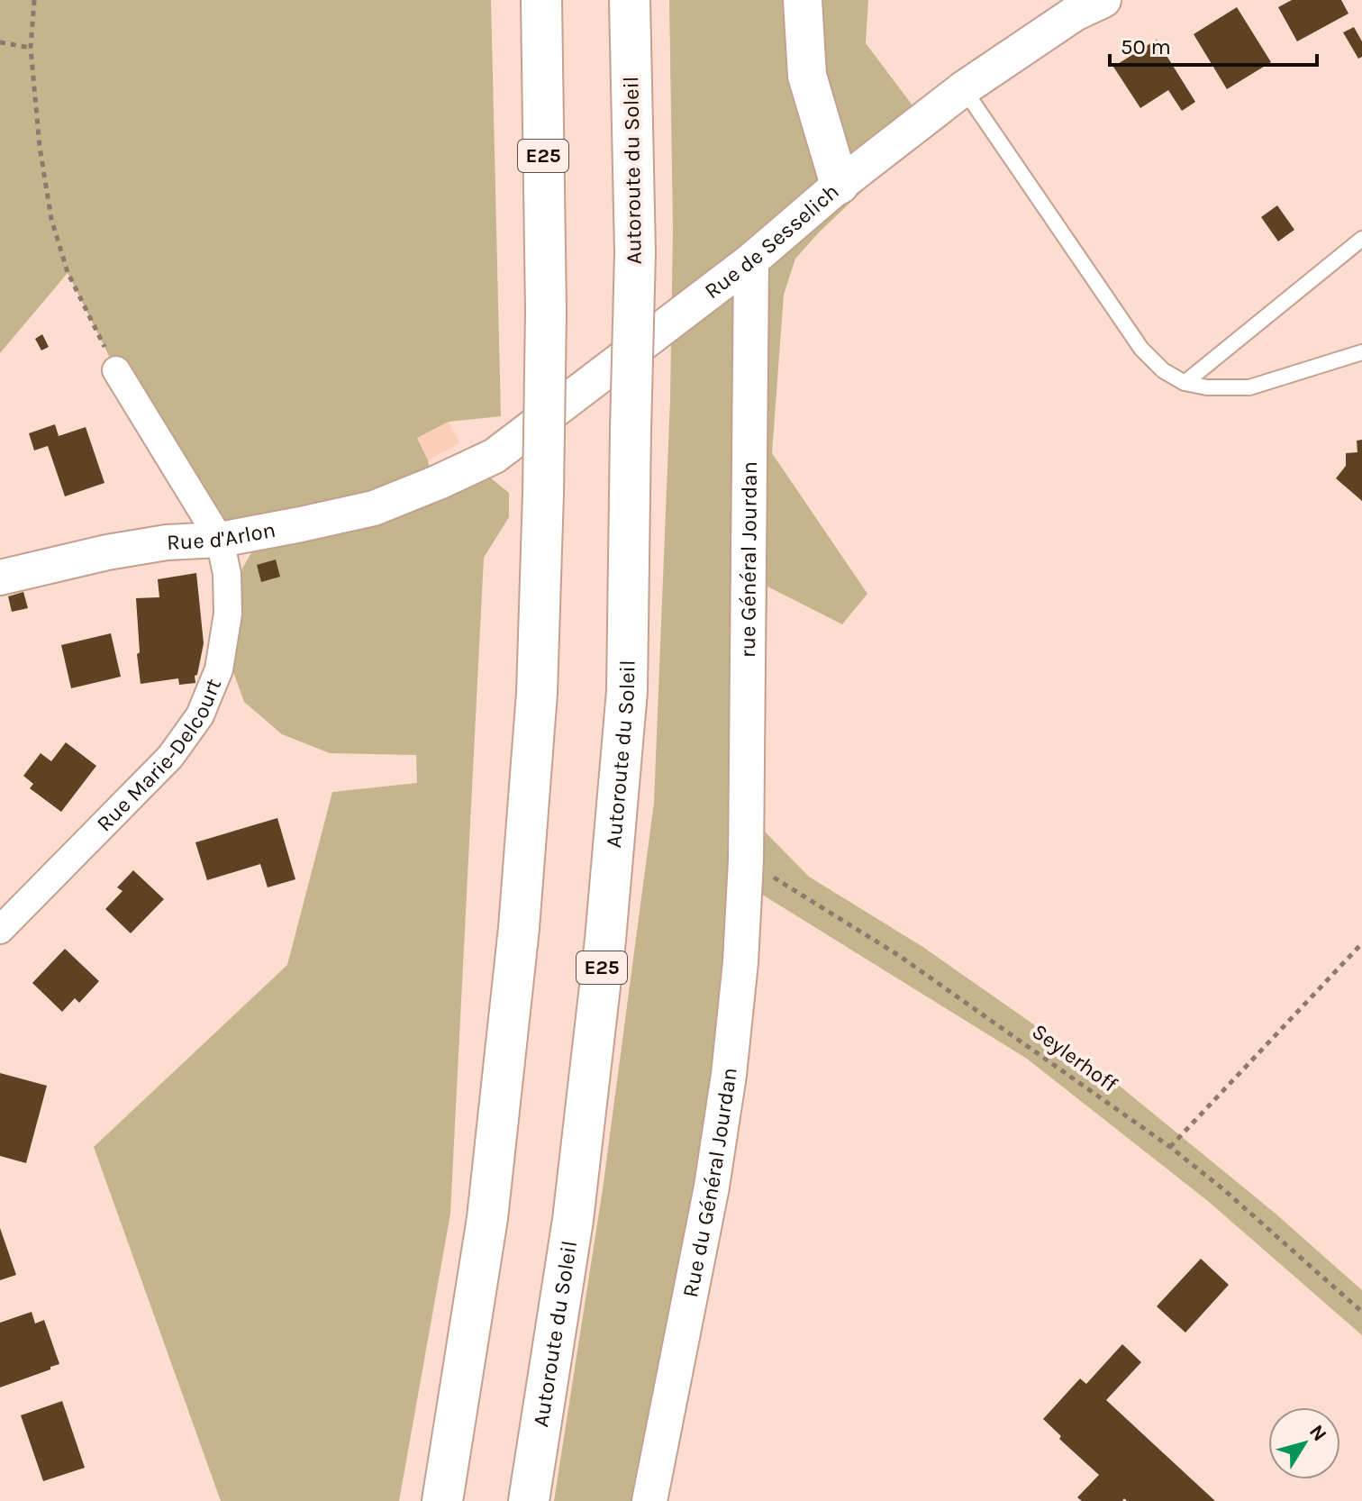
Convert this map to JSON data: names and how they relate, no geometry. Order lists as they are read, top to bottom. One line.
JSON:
{"streets":{"highway":["E25","Autoroute du Soleil"],"street":["Rue de Sesselich","Rue d'Arlon","rue Général Jourdan","Rue Marie-Delcourt","Rue du Général Jourdan"],"path":["Seylerhoff"]},"crossings":[["Rue de Sesselich","Rue d'Arlon"],["Rue de Sesselich","rue Général Jourdan"],["Rue d'Arlon","Rue Marie-Delcourt"],["rue Général Jourdan","Seylerhoff"],["rue Général Jourdan","Rue du Général Jourdan"],["Seylerhoff","Rue du Général Jourdan"]],"scale_bar":"50 m","north":"top right"}
